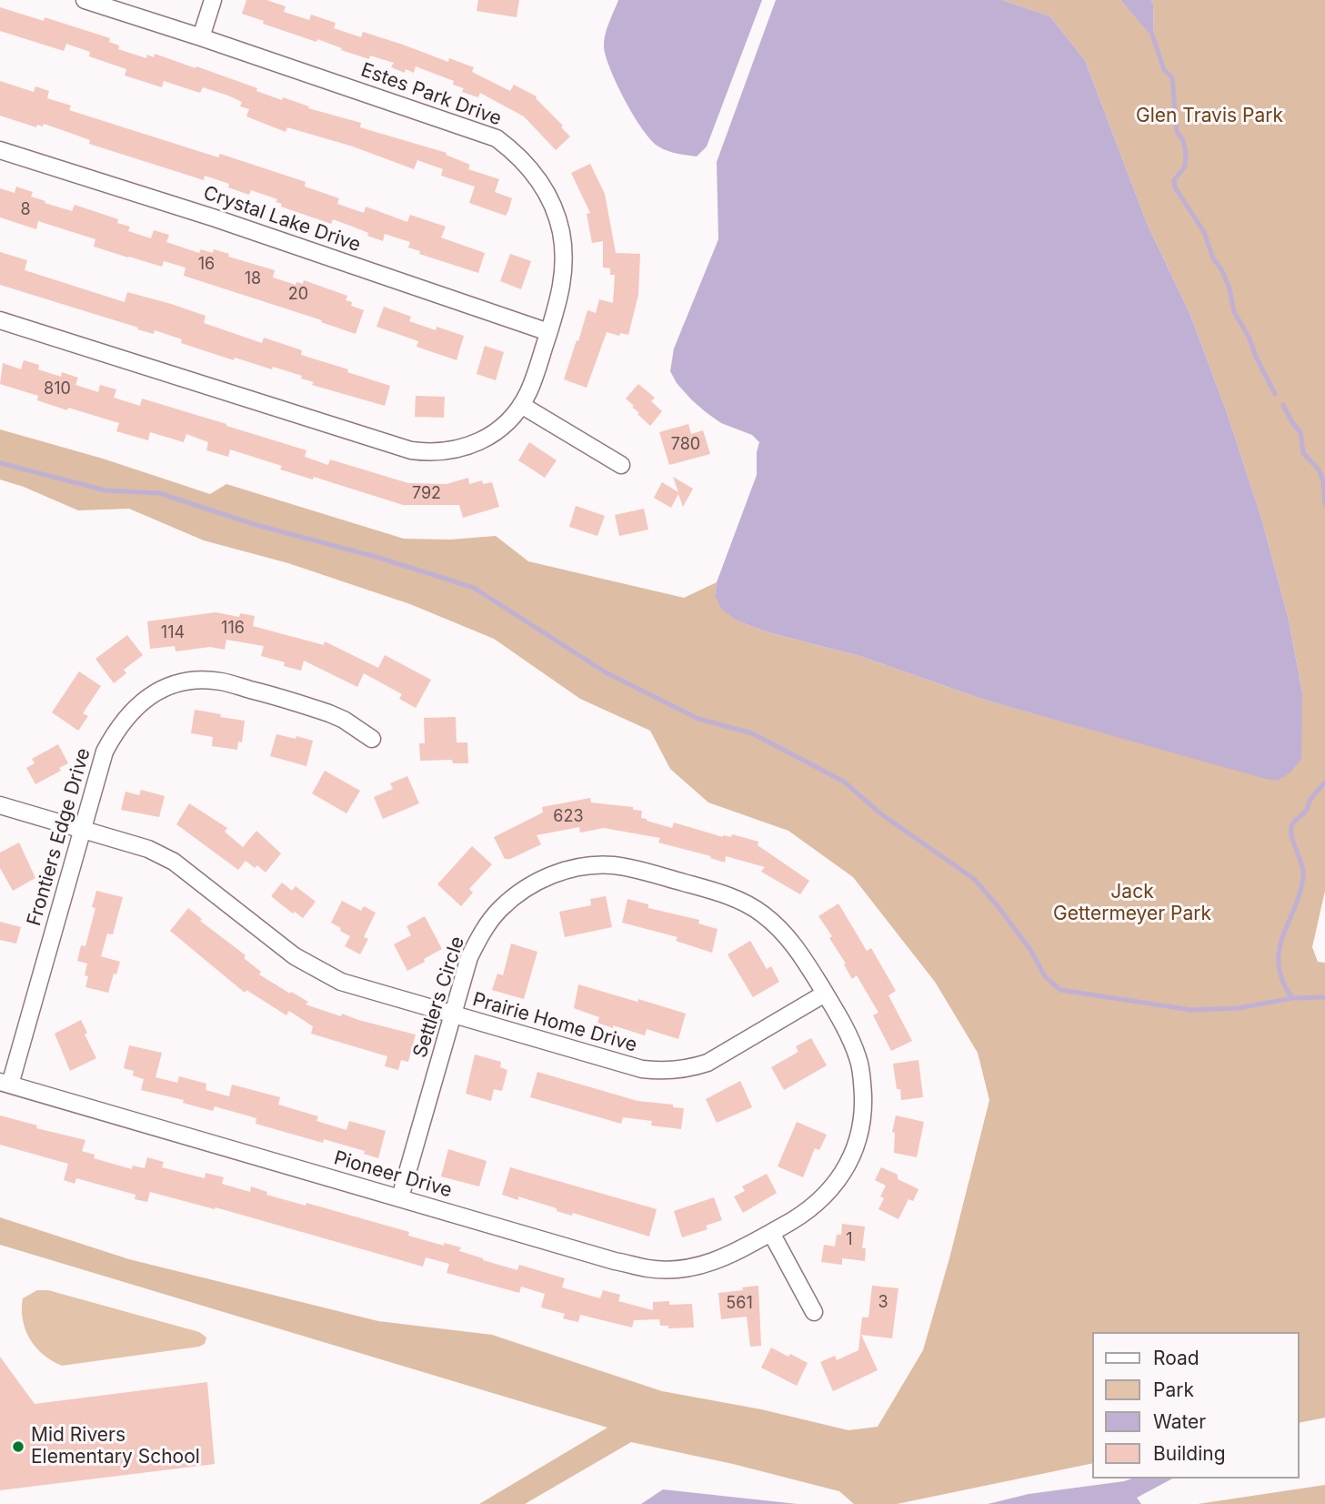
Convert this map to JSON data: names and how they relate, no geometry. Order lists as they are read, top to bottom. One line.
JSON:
{"streets":{"street":["Estes Park Drive","Crystal Lake Drive","Frontiers Edge Drive","Settlers Circle","Prairie Home Drive","Pioneer Drive"]},"crossings":[["Estes Park Drive","Crystal Lake Drive"],["Frontiers Edge Drive","Prairie Home Drive"],["Frontiers Edge Drive","Pioneer Drive"],["Settlers Circle","Prairie Home Drive"],["Settlers Circle","Pioneer Drive"]],"parks":["Glen Travis Park","Jack Gettermeyer Park"],"places":["Mid Rivers Elementary School"],"house_numbers":["8","16","18","20","810","780","792","116","114","623","1","3","561"],"legend":["Road","Park","Water","Building"]}
